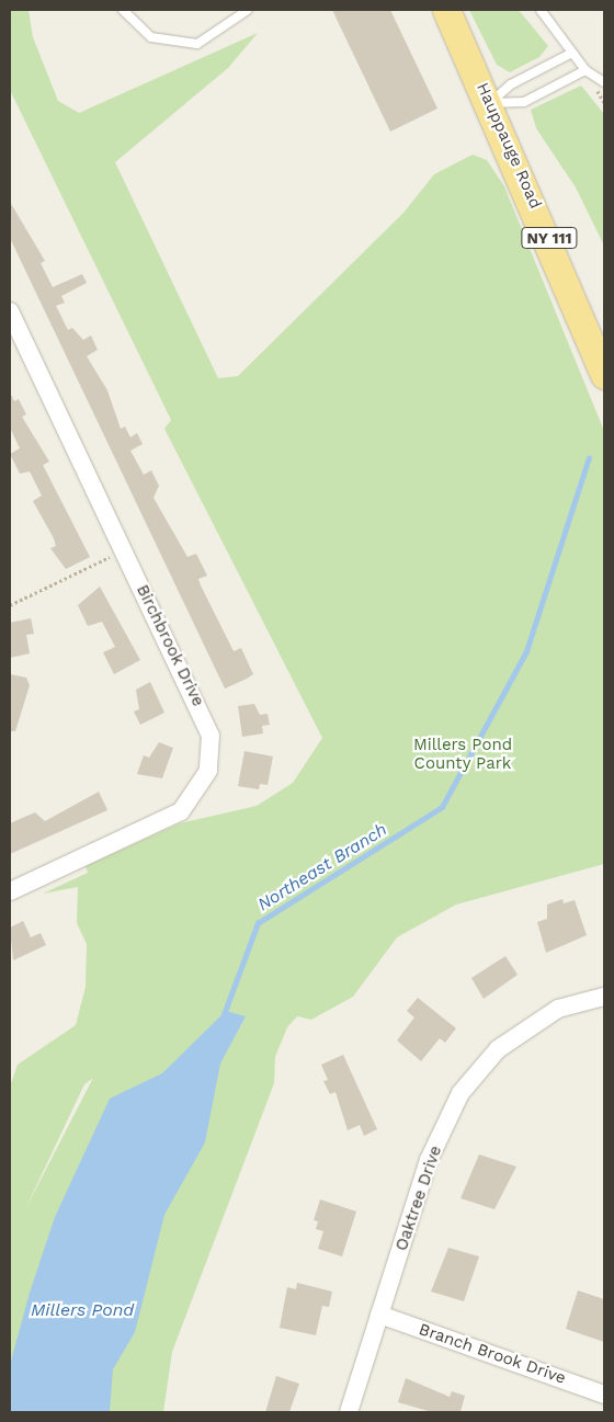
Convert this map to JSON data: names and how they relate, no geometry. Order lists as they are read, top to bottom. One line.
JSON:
{"streets":{"main road":["Hauppauge Road","NY 111"],"street":["Birchbrook Drive","Oaktree Drive","Branch Brook Drive"]},"crossings":[["Oaktree Drive","Branch Brook Drive"]],"water":["Northeast Branch","Millers Pond"],"parks":["Millers Pond County Park"]}
